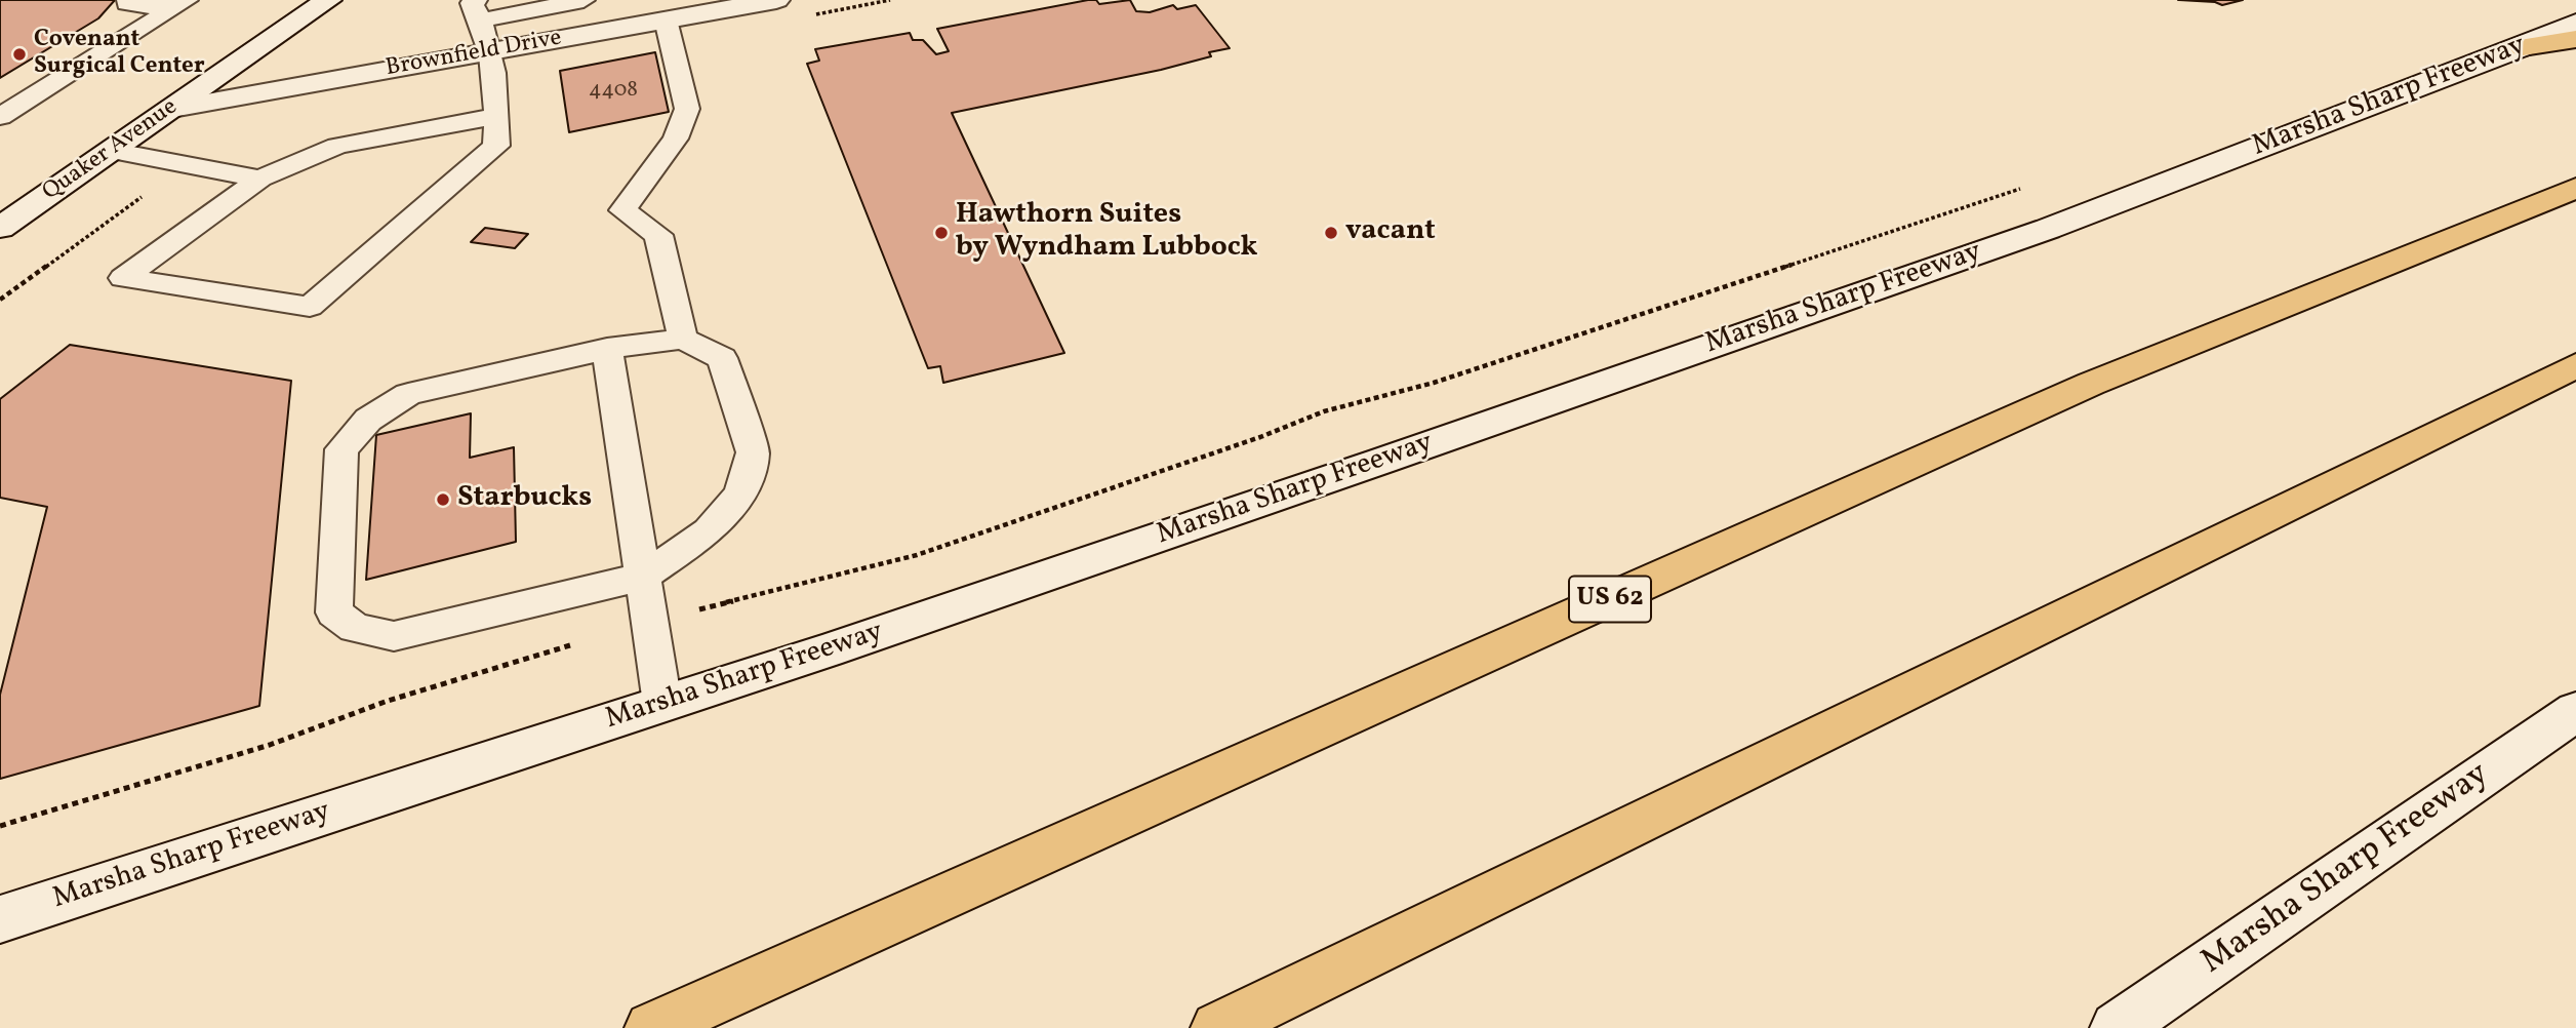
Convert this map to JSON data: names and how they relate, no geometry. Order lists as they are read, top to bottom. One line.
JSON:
{"streets":{"highway":["US 62"],"main road":["Brownfield Drive","Marsha Sharp Freeway","Quaker Avenue"]},"crossings":[["Brownfield Drive","Quaker Avenue"]],"places":["Covenant Surgical Center","Hawthorn Suites by Wyndham Lubbock","vacant","Starbucks"],"house_numbers":["4408"]}
